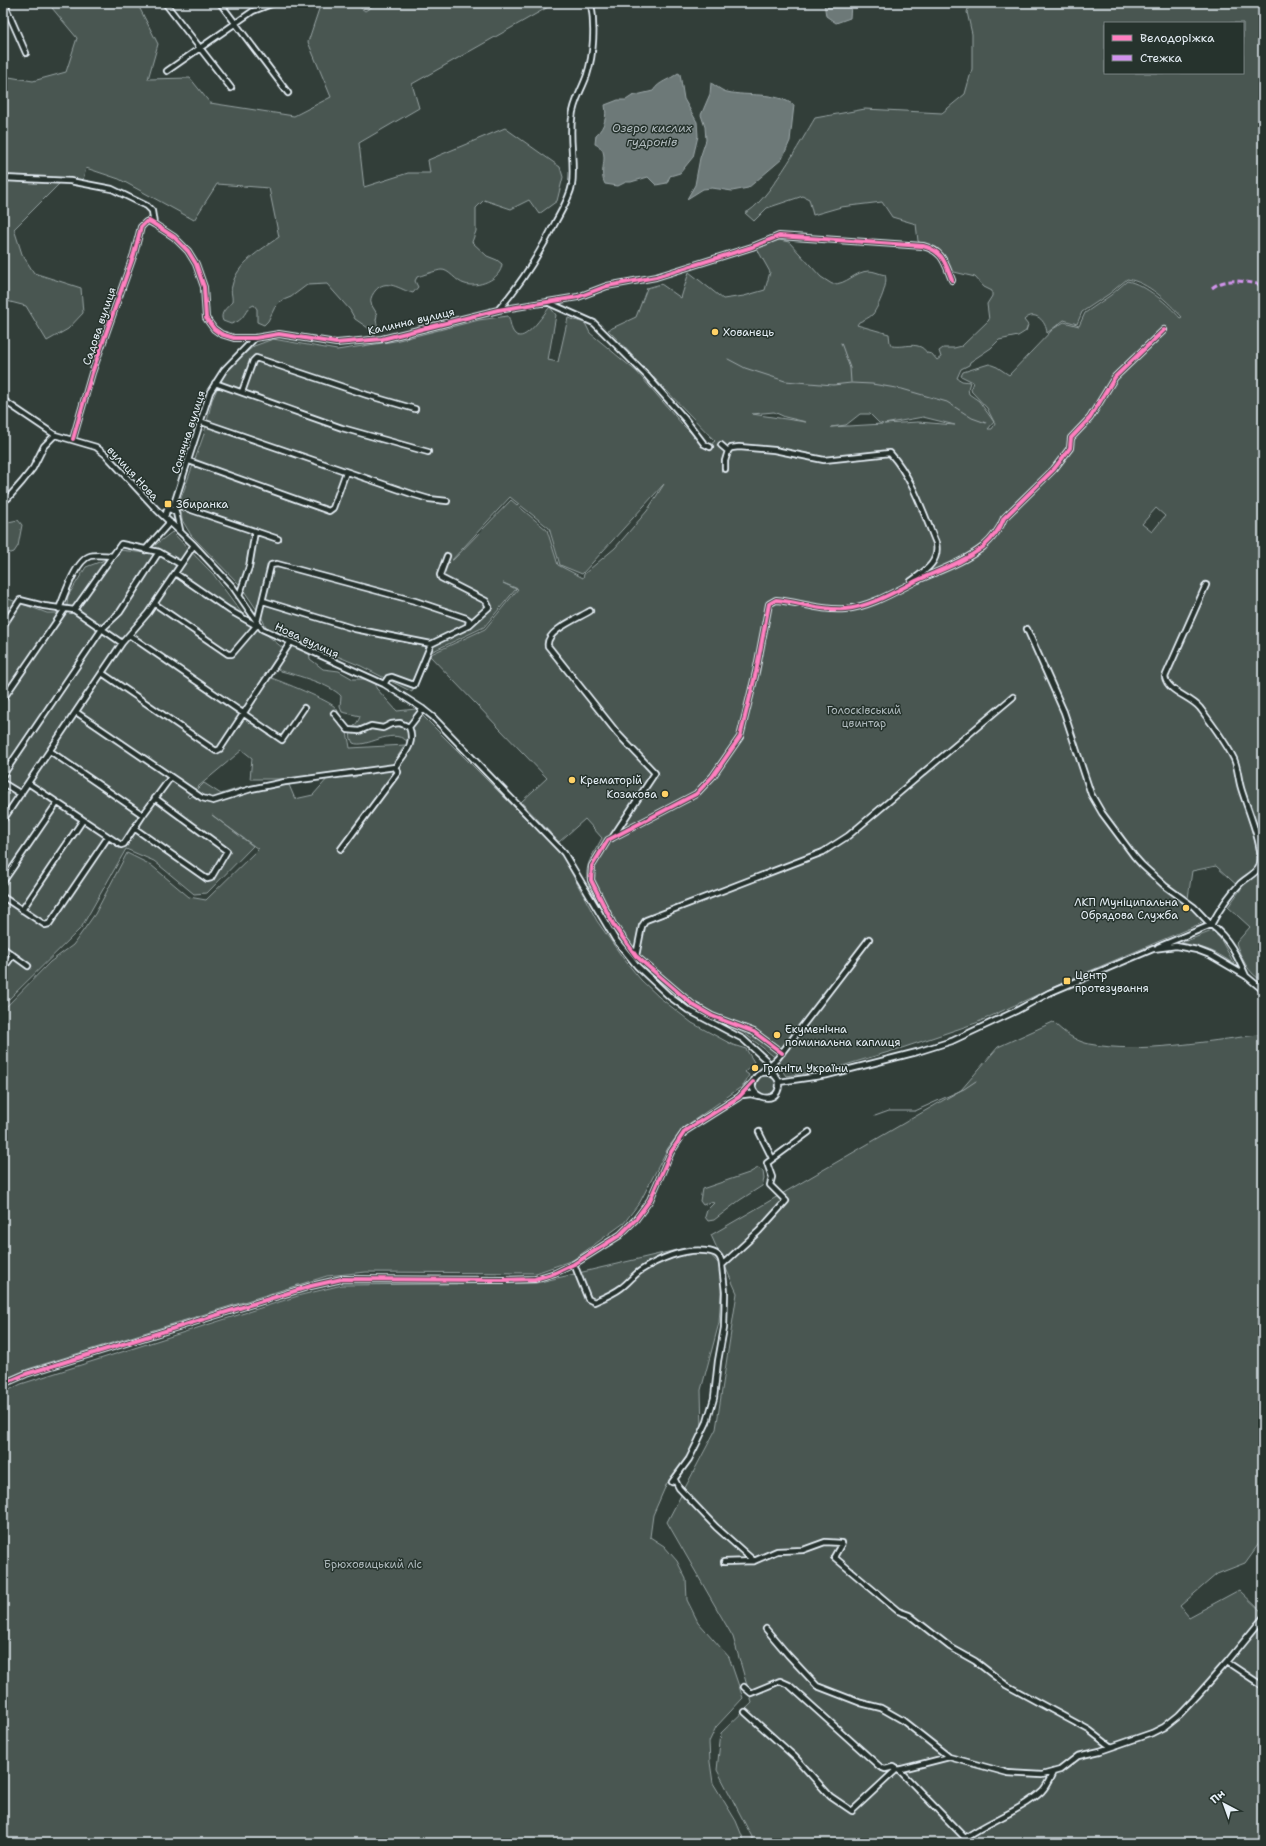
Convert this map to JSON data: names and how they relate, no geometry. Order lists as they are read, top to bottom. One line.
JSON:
{"streets":{"street":["Калинна вулиця","Садова вулиця","Сонячна вулиця","вулиця Нова","Нова вулиця"]},"crossings":[["Калинна вулиця","Сонячна вулиця"],["Садова вулиця","вулиця Нова"],["Сонячна вулиця","Нова вулиця"],["вулиця Нова","Нова вулиця"]],"water":["Озеро кислих гудронів"],"parks":["Голосківський цвинтар","Брюховицький ліс"],"places":{"other":["Хованець","Крематорій","Козакова","ЛКП Муніципальна Обрядова Служба","Екуменічна поминальна каплиця","Граніти України"],"transit":["Збиранка","Центр протезування"]},"legend":["Велодоріжка","Стежка"],"north":"top left"}
